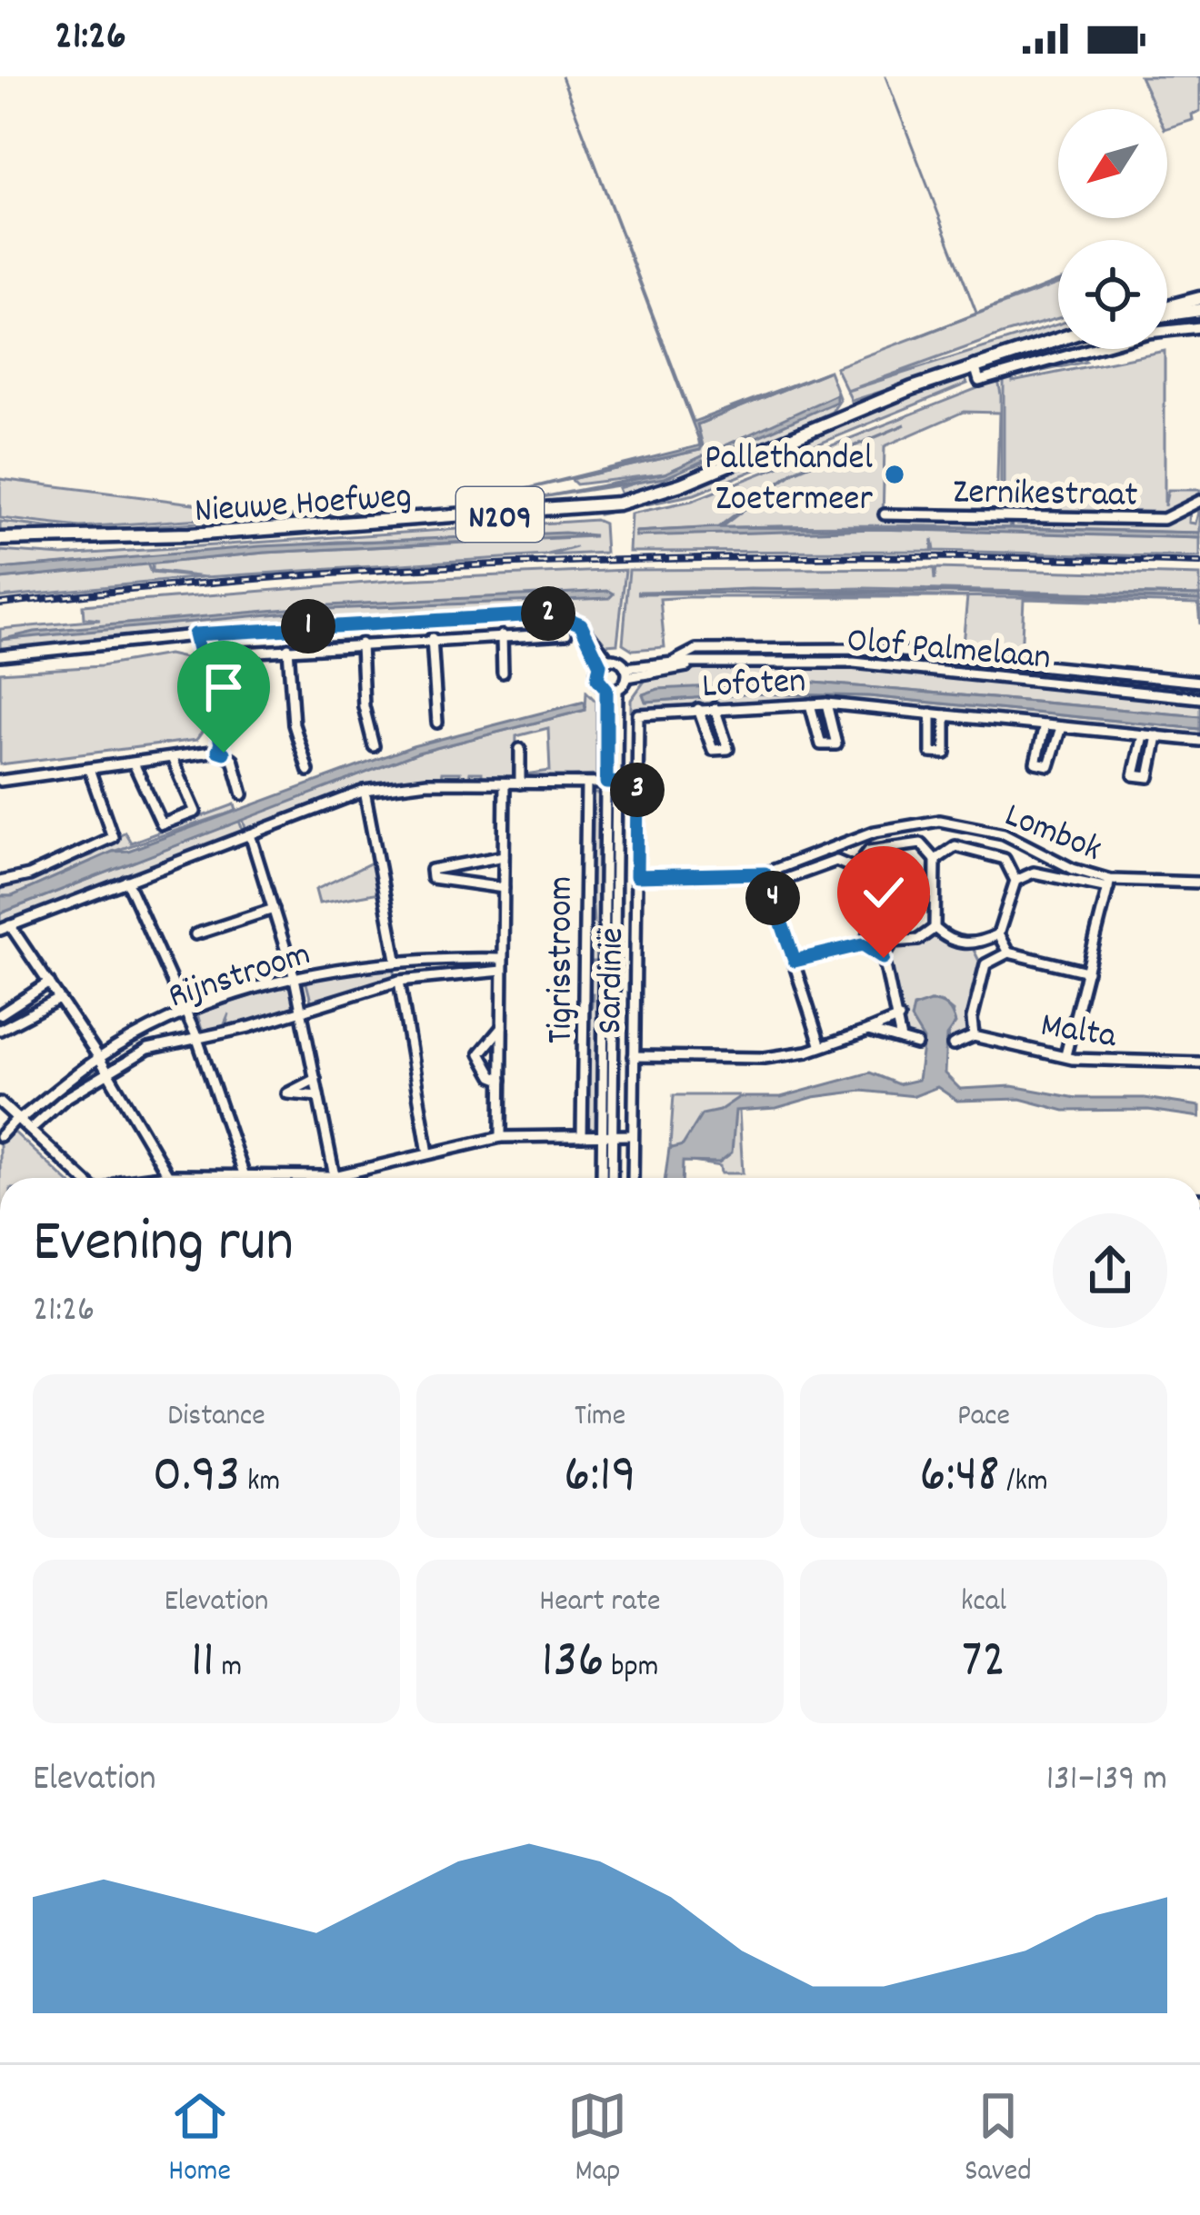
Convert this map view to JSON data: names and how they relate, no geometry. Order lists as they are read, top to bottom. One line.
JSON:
{"streets":{"main road":["Nieuwe Hoefweg","N209"],"street":["Zernikestraat","Olof Palmelaan","Lofoten","Lombok","Tigrisstroom","Rijnstroom","Sardinië","Malta"]},"crossings":[["Lofoten","Sardinië"],["Lombok","Sardinië"]],"places":["Pallethandel Zoetermeer"],"north":"bottom left","page":{"status":"21:26","pins":["2","1","3","4"],"heading":["Evening run","21:26"],"stats":[["Distance","0.93 km"],["Time","6:19"],["Pace","6:48 /km"],["Elevation","11 m"],["Heart rate","136 bpm"],["kcal","72"]],"chart":["Elevation","131–139 m"],"tabs":["Home","Map","Saved"]}}
